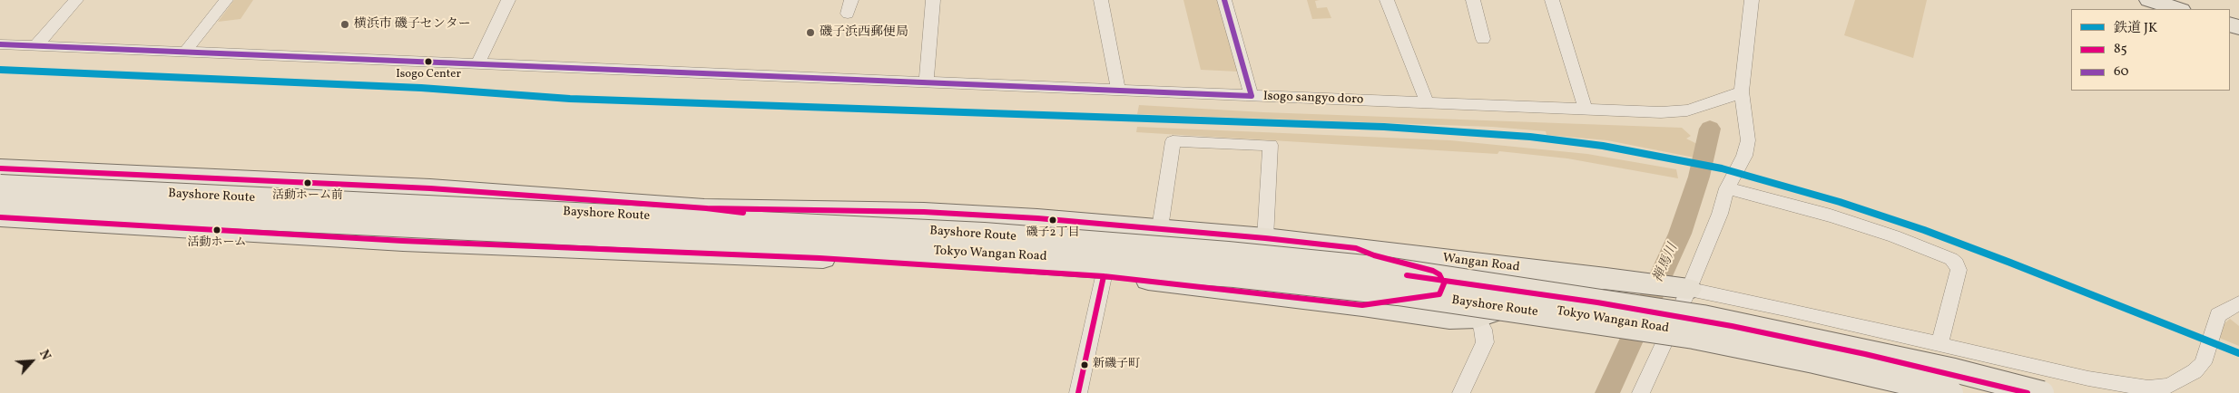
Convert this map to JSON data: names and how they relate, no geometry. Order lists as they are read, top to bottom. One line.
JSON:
{"streets":{"highway":["Bayshore Route","Tokyo Wangan Road","Wangan Road"],"street":["Isogo sangyo doro"]},"crossings":[["Tokyo Wangan Road","Wangan Road"]],"water":["禅馬川"],"places":["横浜市 磯子センター","磯子浜西郵便局","Isogo Center","活動ホーム前","磯子2丁目","活動ホーム","新磯子町"],"lines":["transit line 60","rail line JK","transit line 85"],"legend":["鉄道 JK","85","60"],"north":"top right"}
